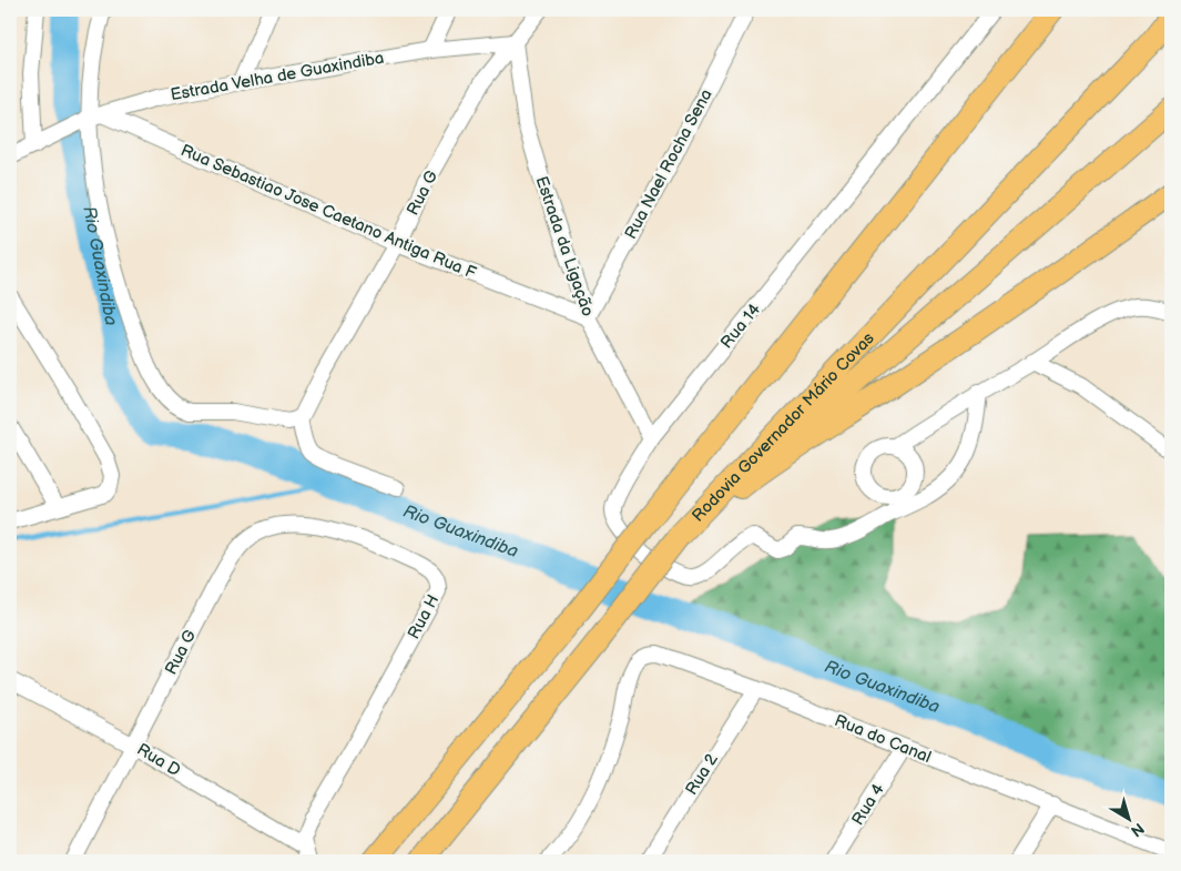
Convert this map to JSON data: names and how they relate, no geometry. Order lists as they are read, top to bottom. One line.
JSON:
{"streets":{"highway":["Rodovia Governador Mário Covas"],"street":["Estrada Velha de Guaxindiba","Rua Nael Rocha Sena","Rua G","Rua Sebastiao Jose Caetano Antiga Rua F","Estrada da Ligação","Rua 14","Rua H","Rua do Canal","Rua D","Rua 2","Rua 4"]},"crossings":[["Estrada Velha de Guaxindiba","Rua G"],["Estrada Velha de Guaxindiba","Rua Sebastiao Jose Caetano Antiga Rua F"],["Estrada Velha de Guaxindiba","Estrada da Ligação"],["Rua Nael Rocha Sena","Rua Sebastiao Jose Caetano Antiga Rua F"],["Rua Nael Rocha Sena","Estrada da Ligação"],["Rua G","Rua Sebastiao Jose Caetano Antiga Rua F"],["Rua G","Estrada da Ligação"],["Rua G","Rua H"],["Rua G","Rua D"],["Rua Sebastiao Jose Caetano Antiga Rua F","Estrada da Ligação"],["Estrada da Ligação","Rua 14"],["Rua H","Rua D"],["Rua do Canal","Rua 2"],["Rua do Canal","Rua 4"]],"water":["Rio Guaxindiba"],"north":"bottom right"}
